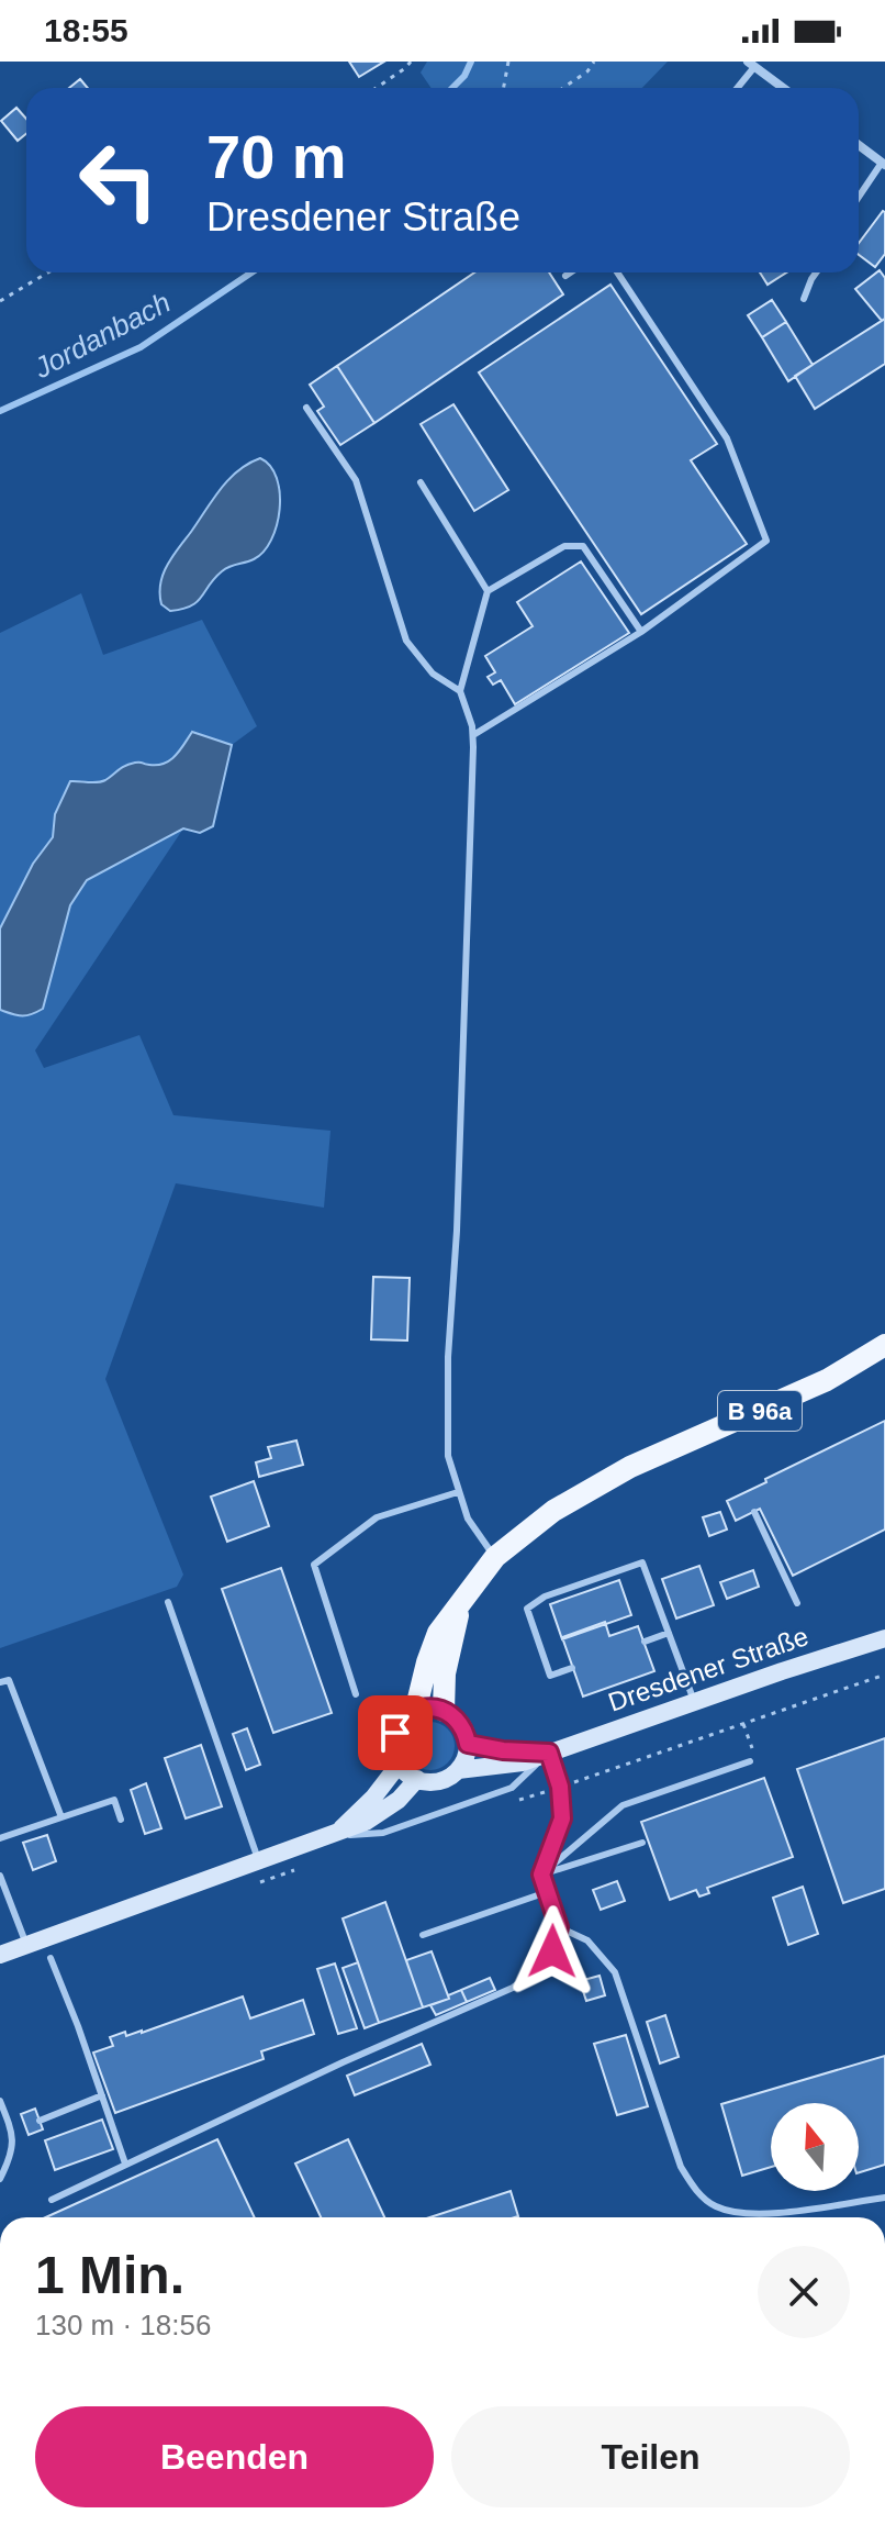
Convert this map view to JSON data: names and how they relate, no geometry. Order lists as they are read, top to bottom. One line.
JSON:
{"streets":{"main road":["B 96a","Dresdener Straße"]},"crossings":[["B 96a","Dresdener Straße"]],"water":["Jordanbach"],"north":"top","page":{"status":"18:55","turn":["70 m","Dresdener Straße"],"heading":["1 Min.","130 m · 18:56"],"buttons":["Beenden","Teilen"]}}
